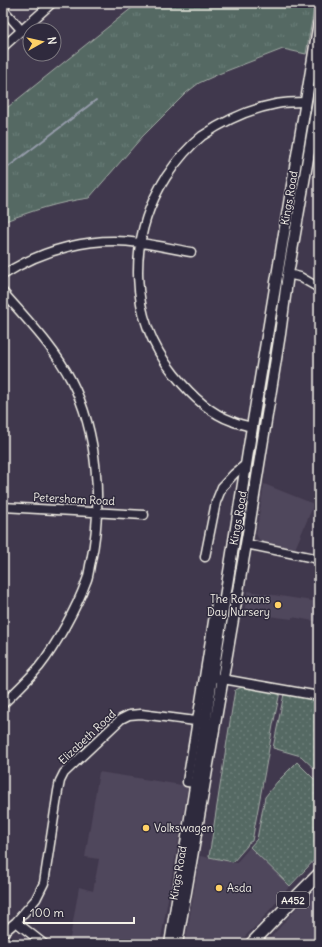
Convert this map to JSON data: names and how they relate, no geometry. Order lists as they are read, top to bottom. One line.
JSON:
{"streets":{"highway":["A452"],"main road":["Kings Road"],"street":["Petersham Road","Elizabeth Road"]},"crossings":[["Kings Road","Elizabeth Road"]],"places":["The Rowans Day Nursery","Volkswagen","Asda"],"scale_bar":"100 m","north":"right"}
